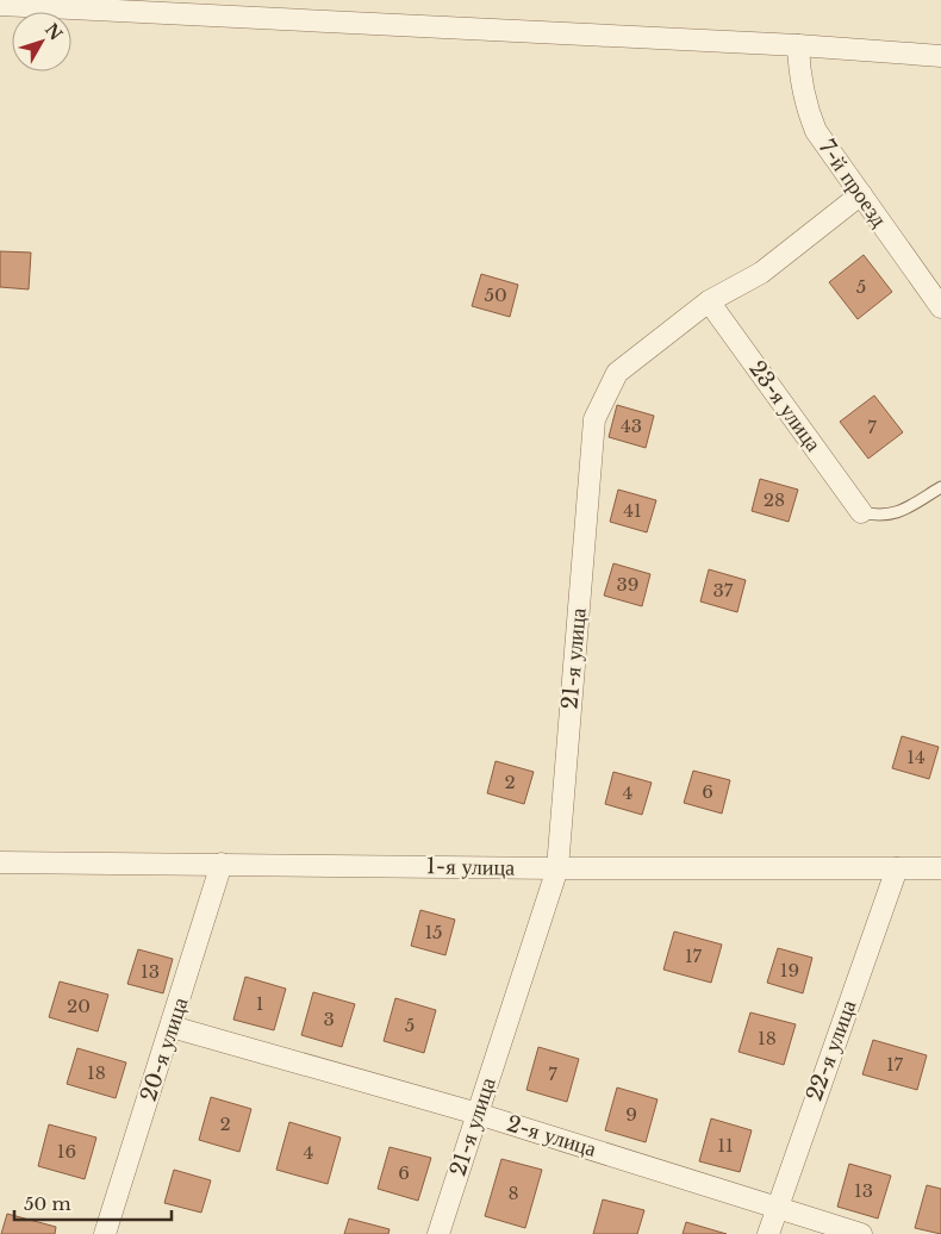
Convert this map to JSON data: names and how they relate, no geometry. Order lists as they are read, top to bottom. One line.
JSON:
{"streets":{"street":["7-й проезд","23-я улица","21-я улица","1-я улица","20-я улица","22-я улица","2-я улица"]},"crossings":[["7-й проезд","21-я улица"],["23-я улица","21-я улица"],["21-я улица","1-я улица"],["21-я улица","2-я улица"],["1-я улица","20-я улица"],["1-я улица","22-я улица"],["20-я улица","2-я улица"],["22-я улица","2-я улица"]],"house_numbers":["5","50","43","7","28","41","39","37","14","2","6","4","15","17","19","13","1","20","3","5","18","17","18","7","9","2","11","16","4","6","13","8"],"scale_bar":"50 m","north":"top right"}
